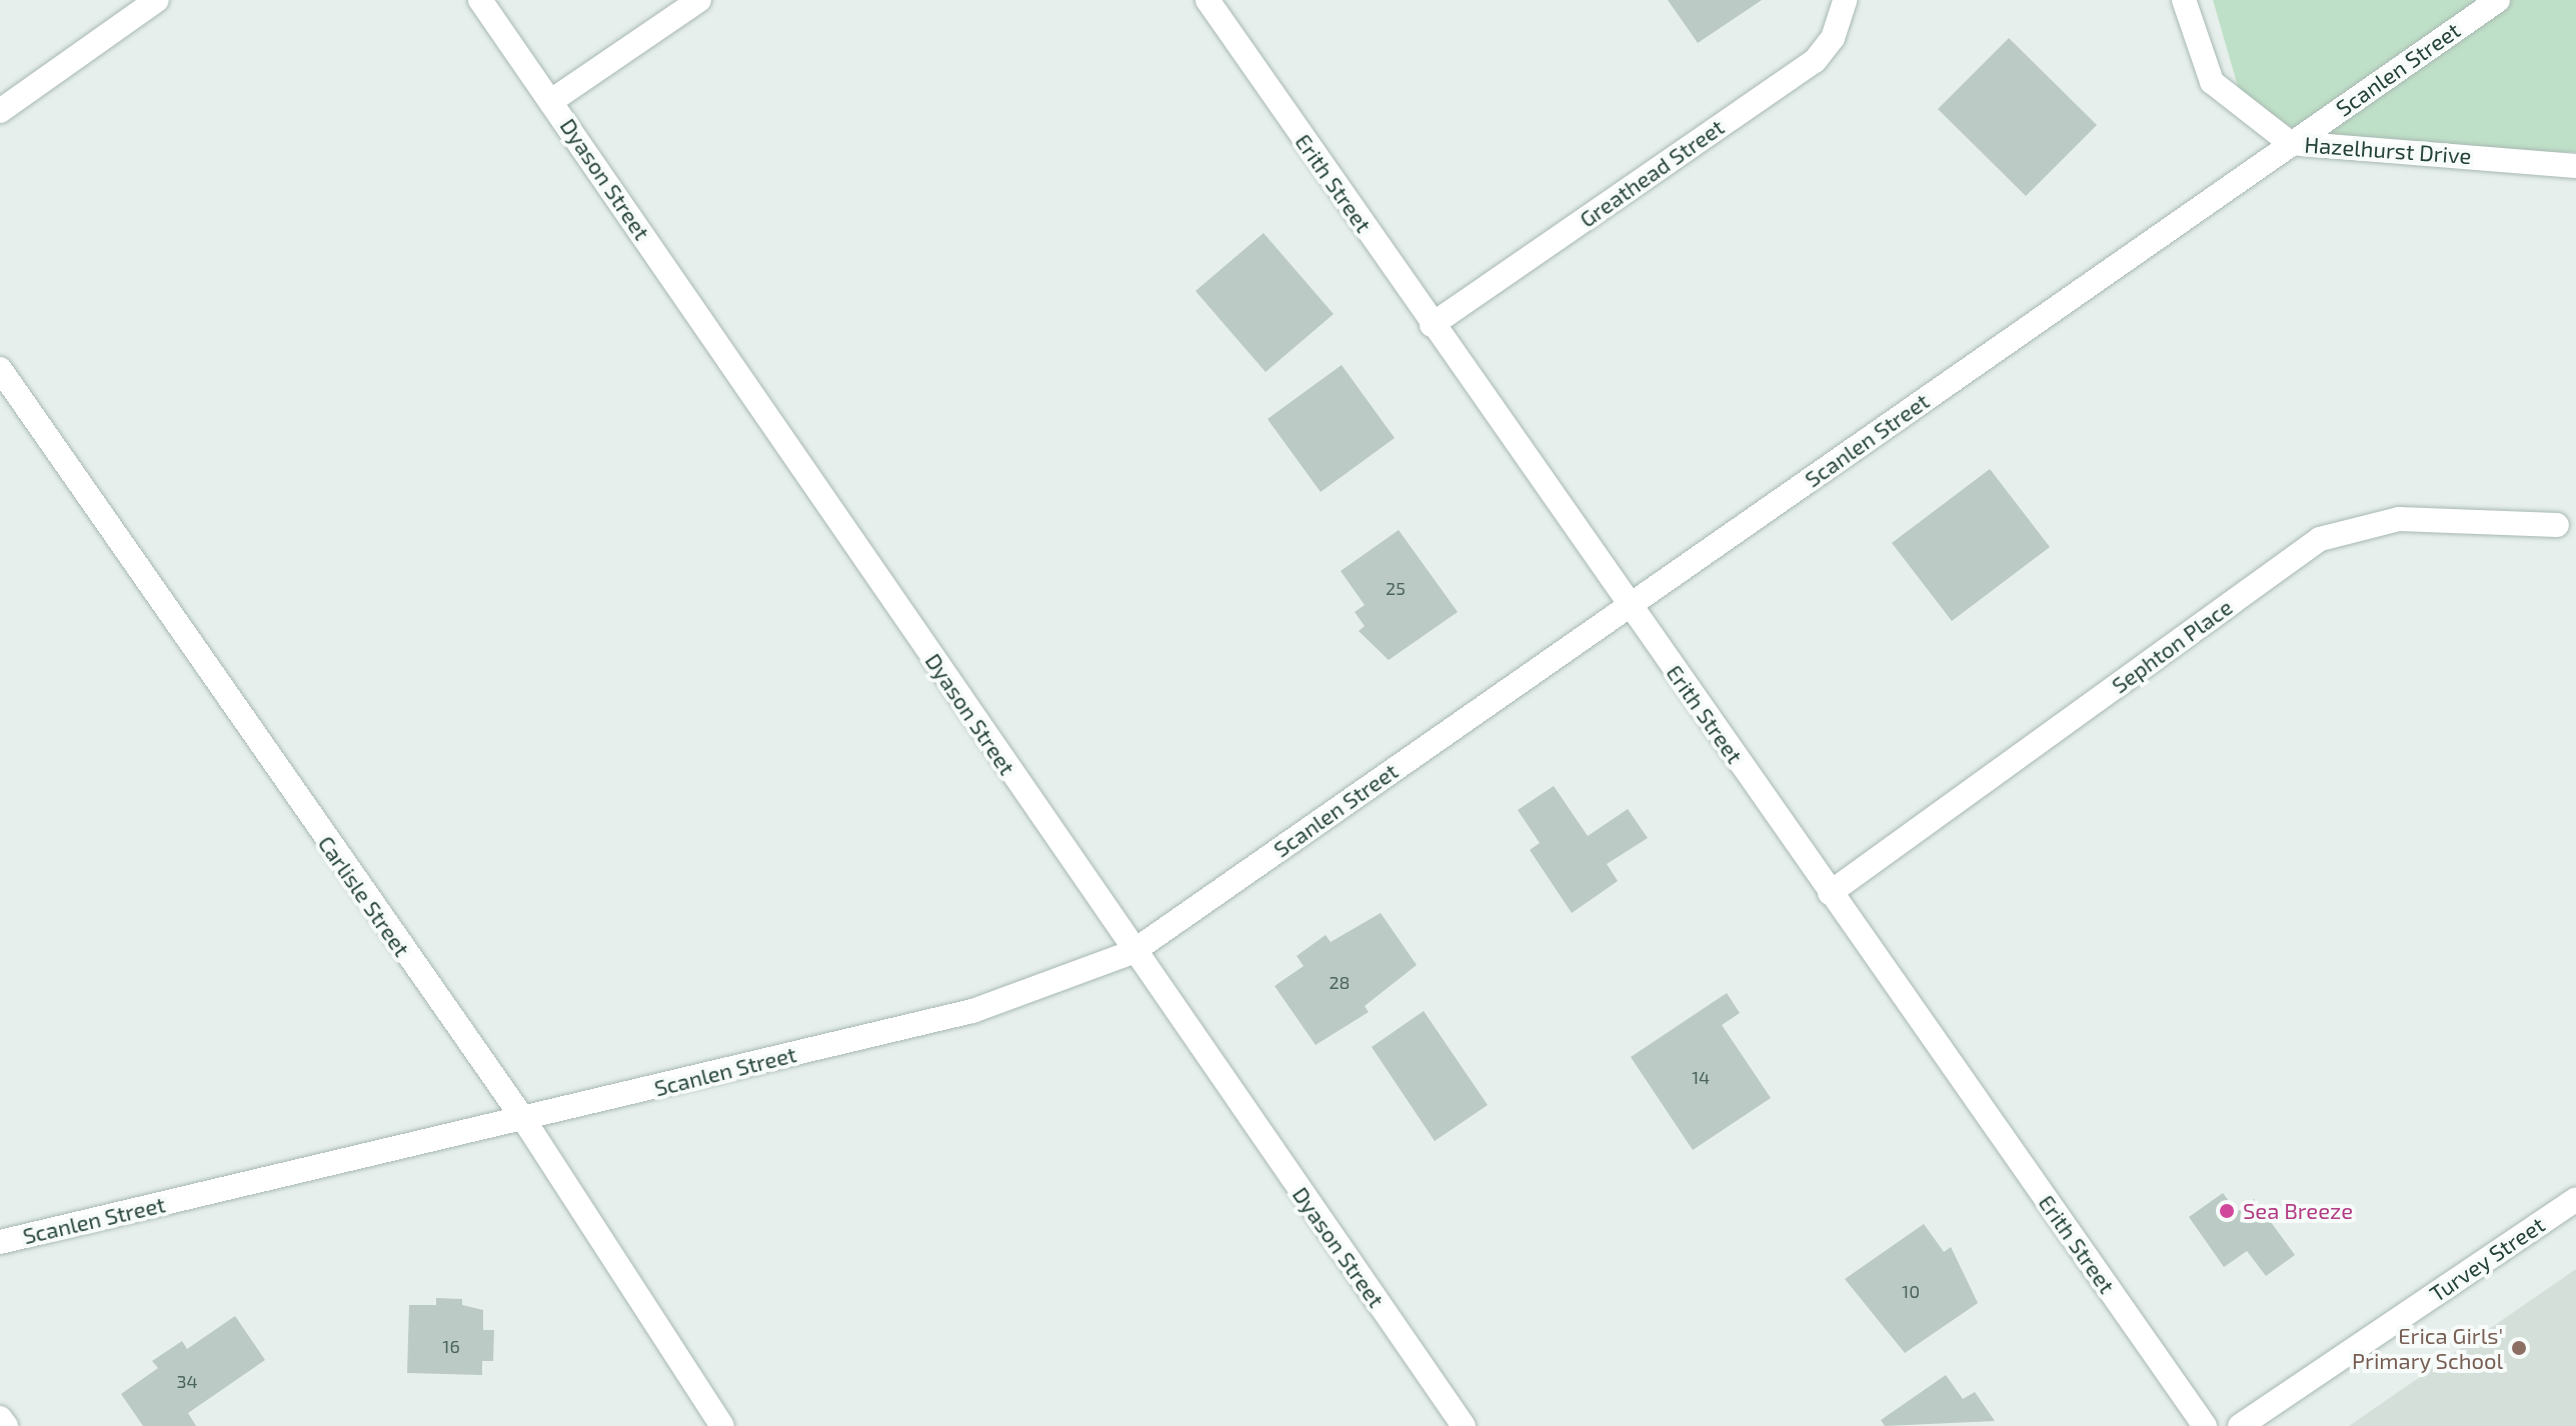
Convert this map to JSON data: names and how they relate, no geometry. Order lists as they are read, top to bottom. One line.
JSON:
{"streets":{"street":["Scanlen Street","Hazelhurst Drive","Greathead Street","Dyason Street","Erith Street","Sephton Place","Carlisle Street","Turvey Street"]},"crossings":[["Scanlen Street","Hazelhurst Drive"],["Scanlen Street","Dyason Street"],["Scanlen Street","Erith Street"],["Scanlen Street","Carlisle Street"],["Greathead Street","Erith Street"],["Erith Street","Sephton Place"]],"places":["Sea Breeze","Erica Girls' Primary School"],"house_numbers":["25","28","14","10","16","34"]}
